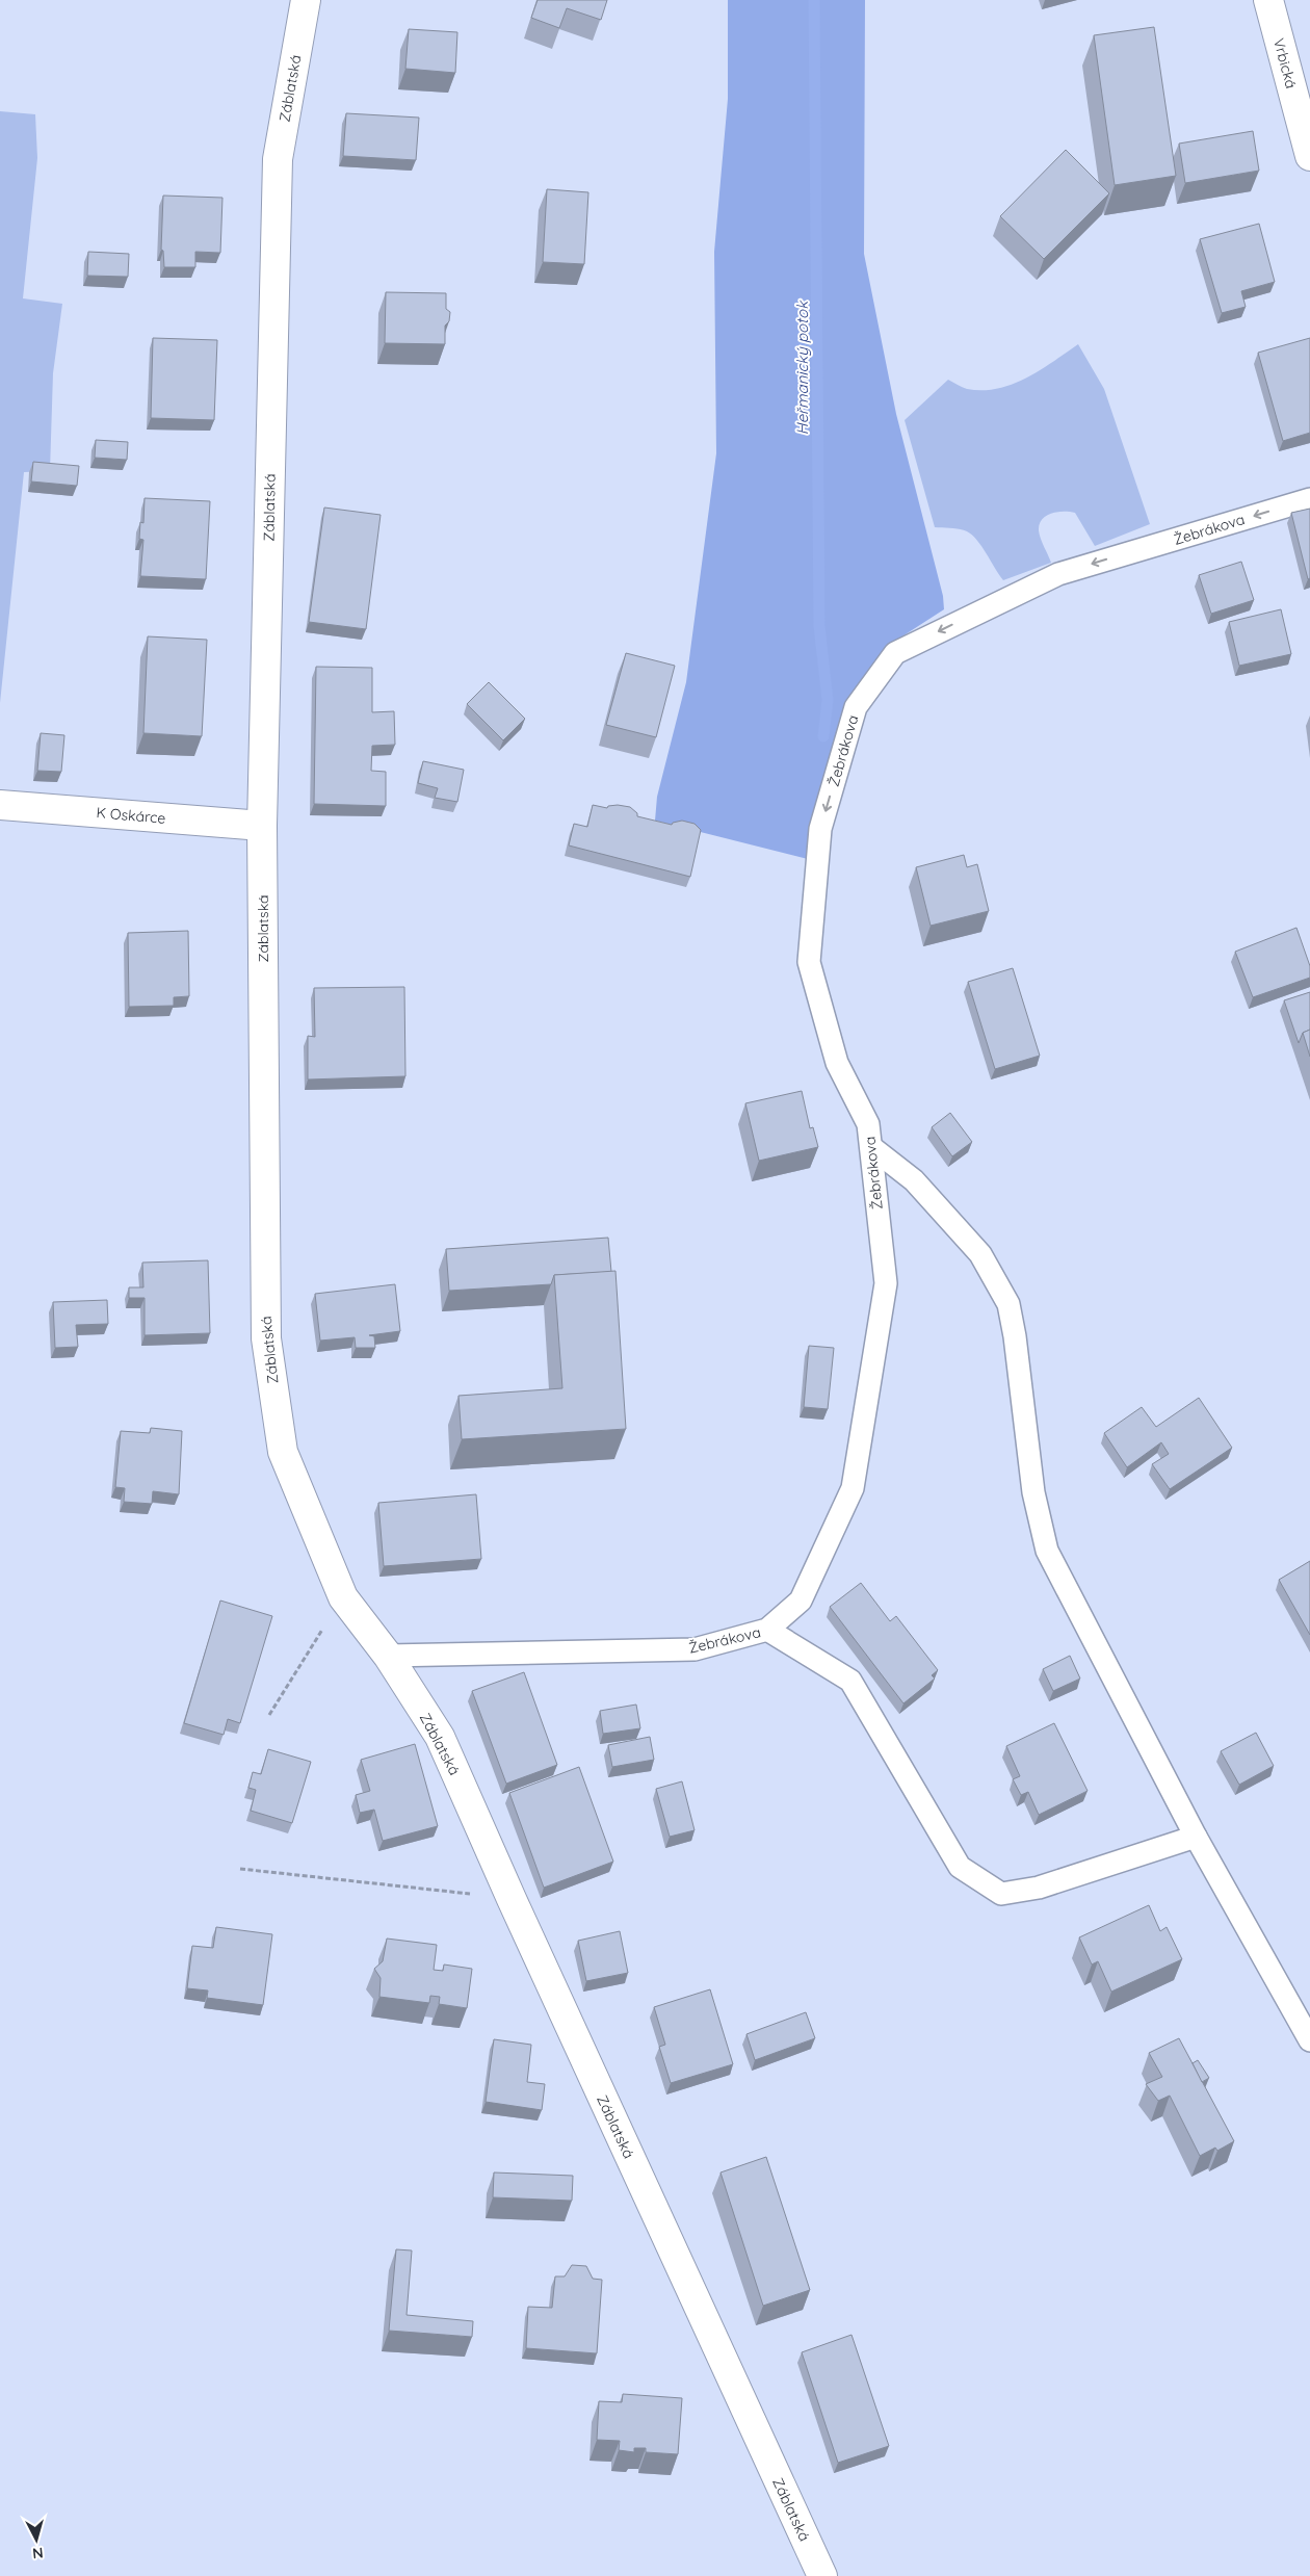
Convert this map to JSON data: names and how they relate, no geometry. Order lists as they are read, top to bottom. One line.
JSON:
{"streets":{"street":["Vrbická","Záblatská","K Oskárce"],"lane":["Žebrákova"]},"crossings":[["Záblatská","Žebrákova"],["Záblatská","K Oskárce"]],"one_way":["Žebrákova"],"water":["Heřmanický potok"],"north":"bottom"}
